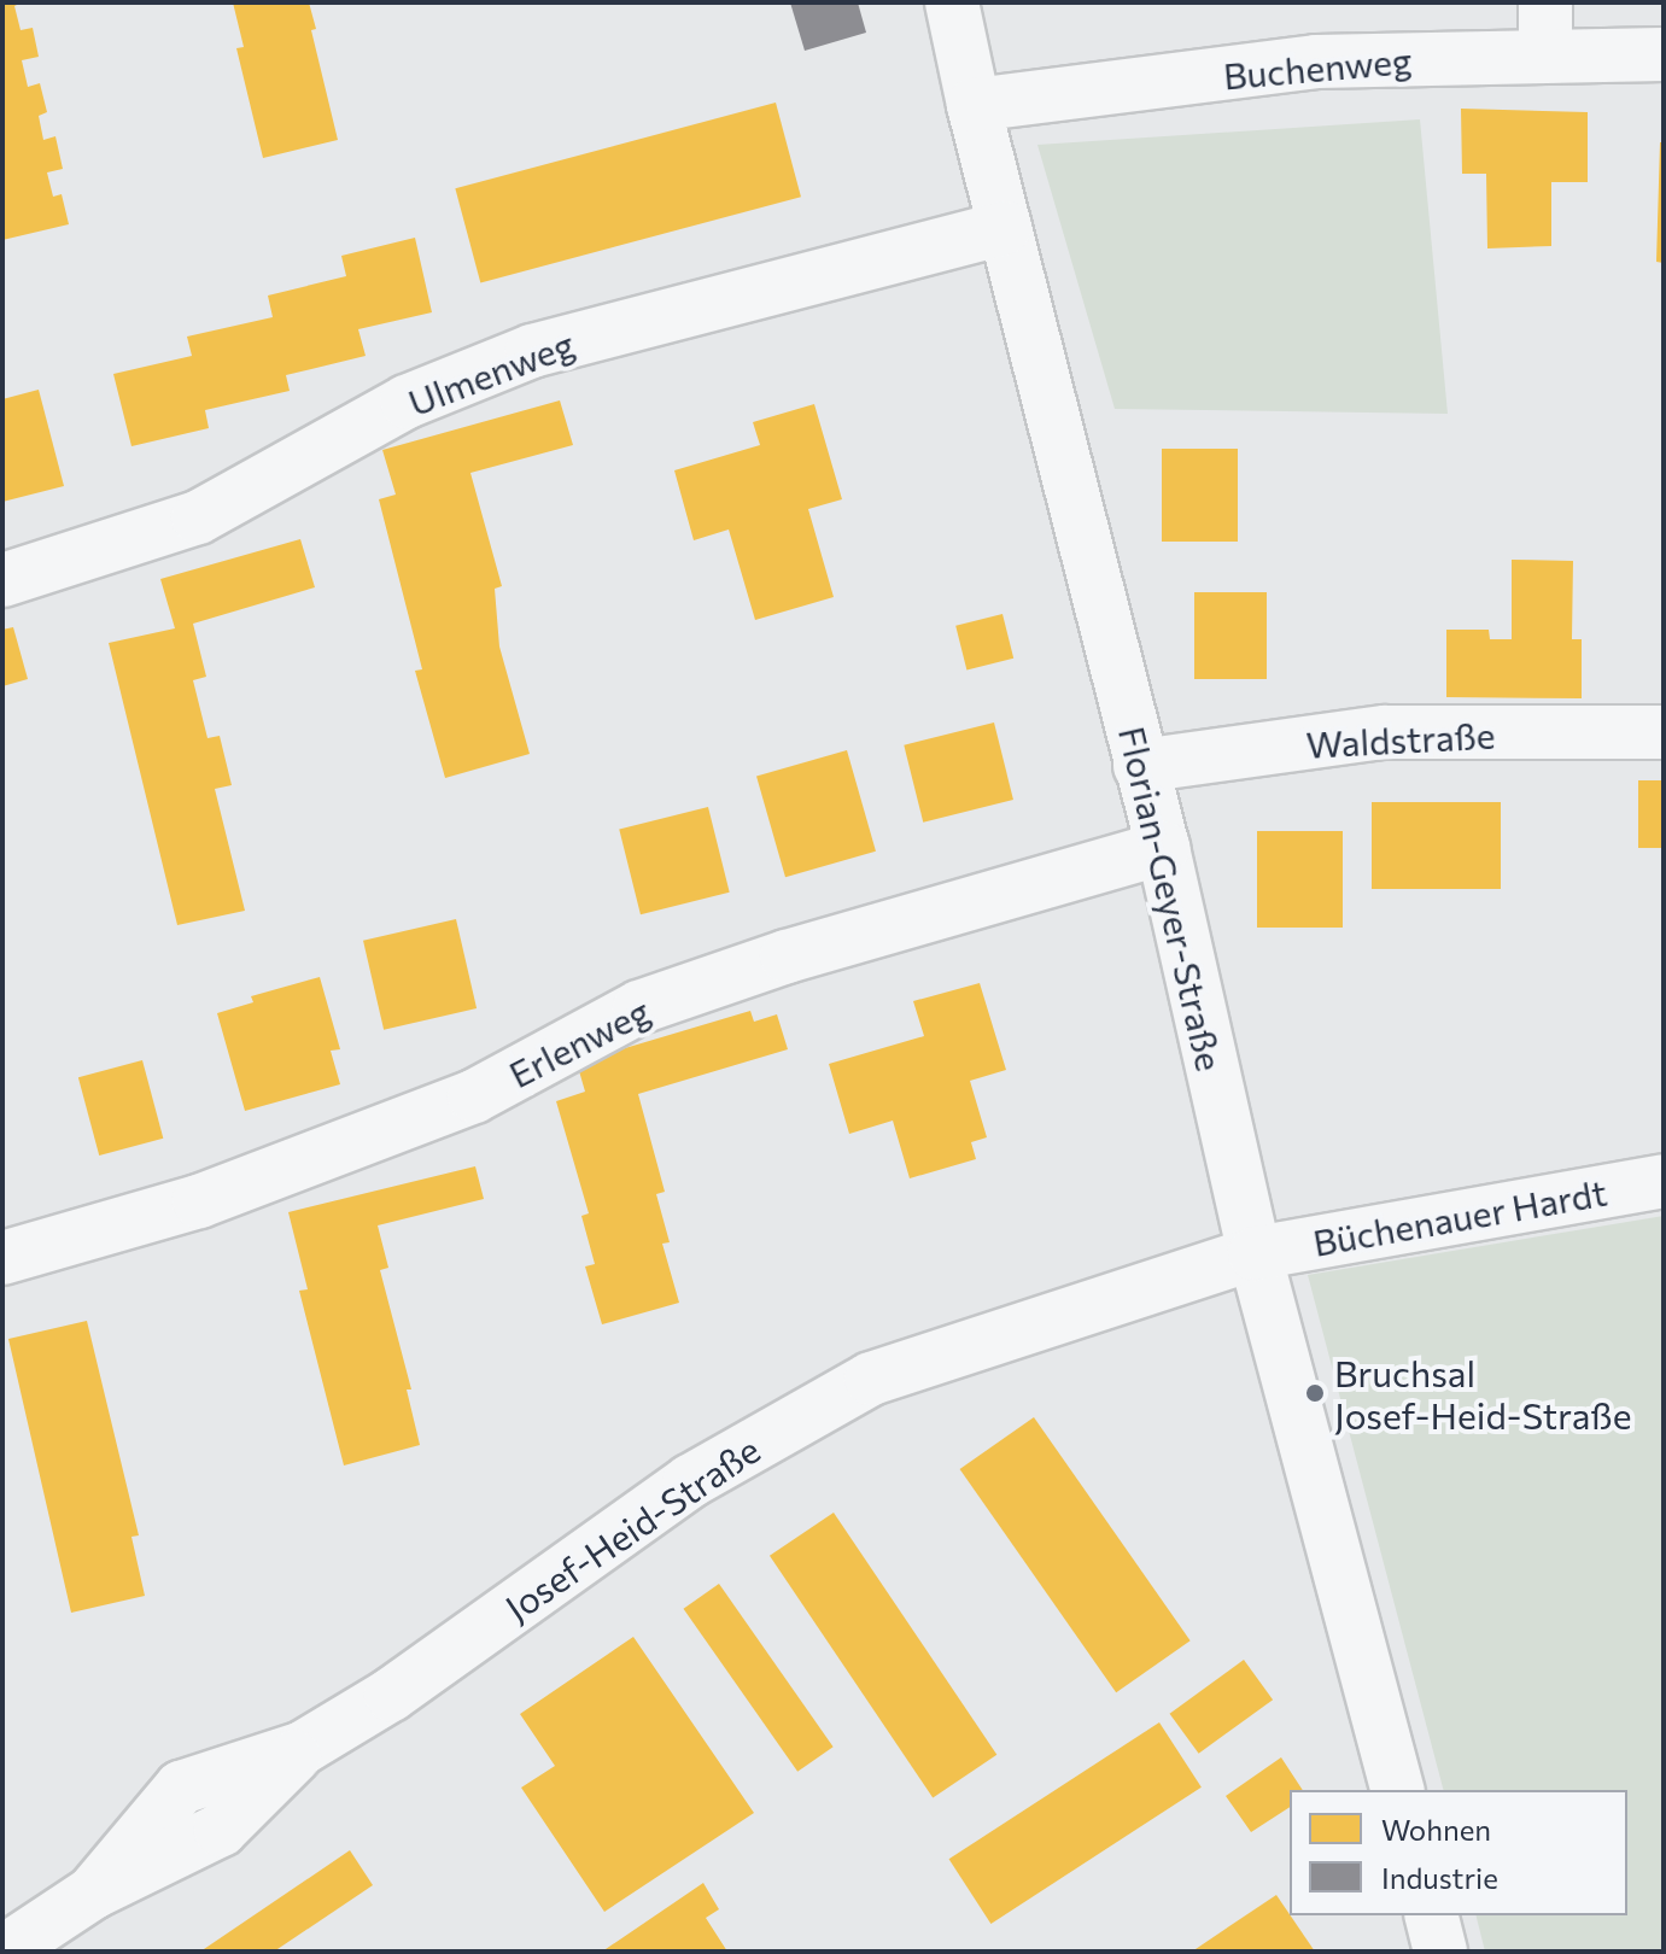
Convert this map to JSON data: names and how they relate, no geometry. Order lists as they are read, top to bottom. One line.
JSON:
{"streets":{"street":["Buchenweg","Ulmenweg","Waldstraße","Florian-Geyer-Straße","Erlenweg","Büchenauer Hardt","Josef-Heid-Straße"]},"crossings":[["Buchenweg","Florian-Geyer-Straße"],["Ulmenweg","Florian-Geyer-Straße"],["Waldstraße","Florian-Geyer-Straße"],["Florian-Geyer-Straße","Erlenweg"],["Florian-Geyer-Straße","Büchenauer Hardt"],["Florian-Geyer-Straße","Josef-Heid-Straße"],["Büchenauer Hardt","Josef-Heid-Straße"]],"places":["Bruchsal Josef-Heid-Straße"],"legend":["Wohnen","Industrie"]}
